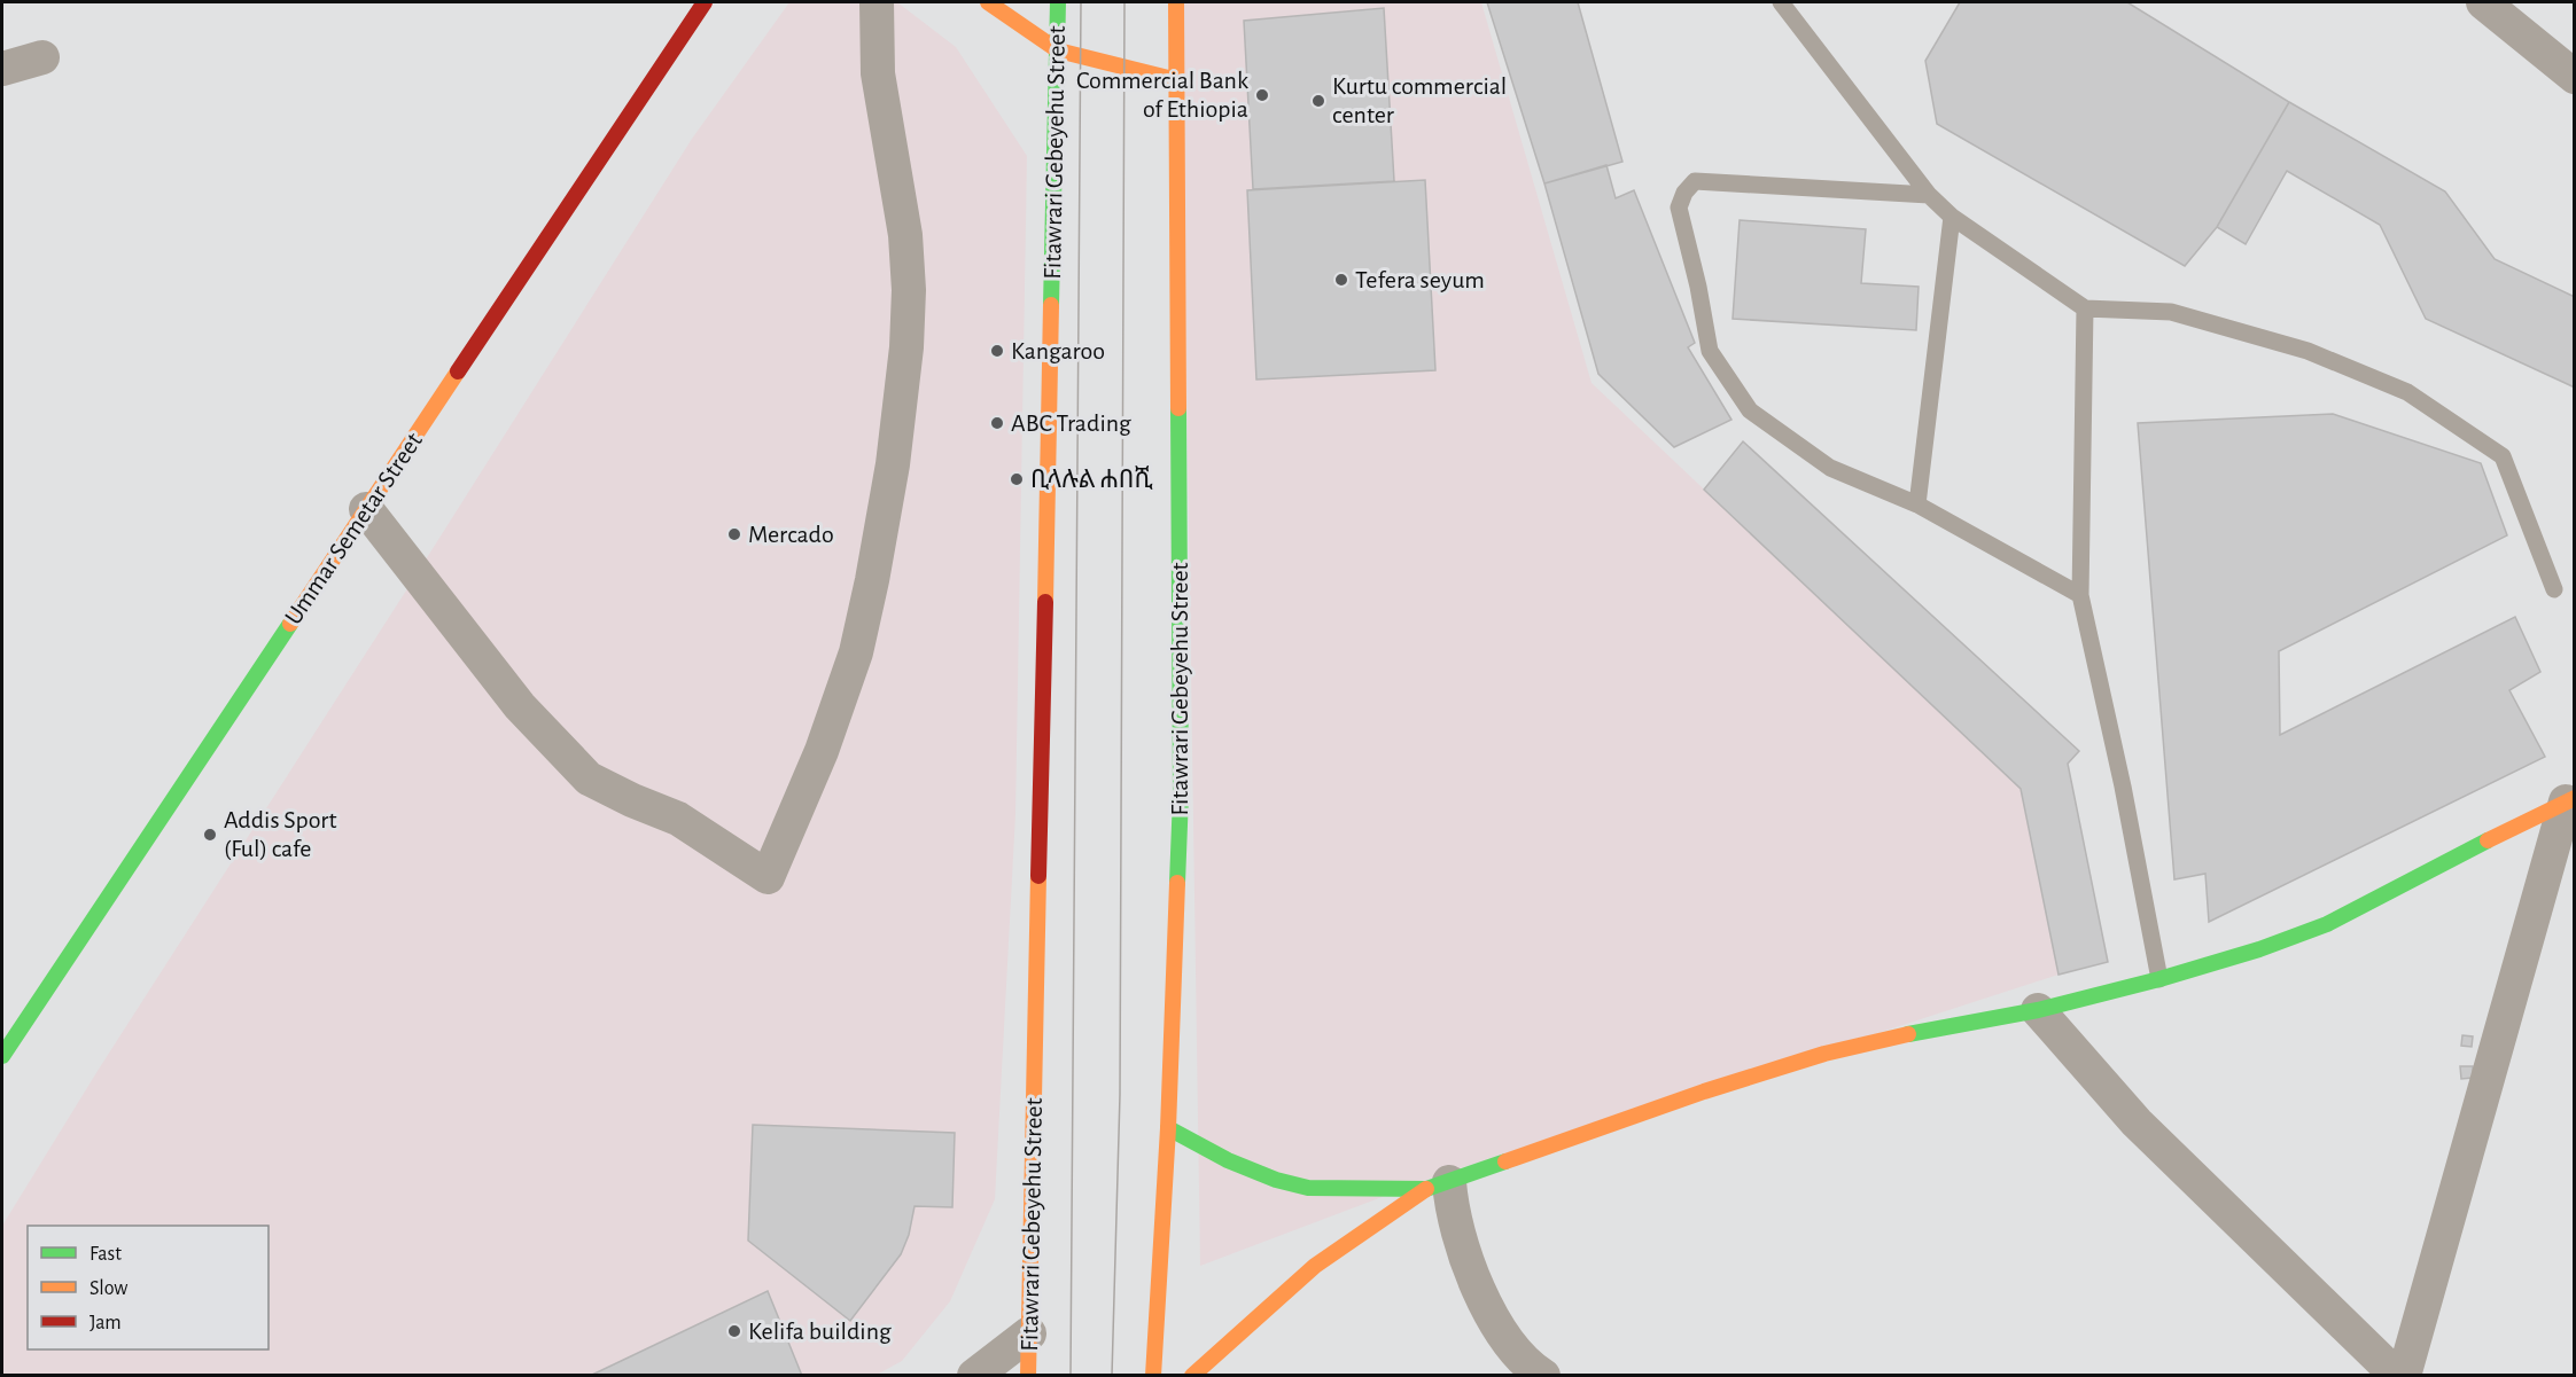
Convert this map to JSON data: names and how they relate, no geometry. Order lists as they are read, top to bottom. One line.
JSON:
{"streets":{"main road":["Fitawrari Gebeyehu Street","Ummar Semetar Street"]},"places":["Commercial Bank of Ethiopia","Kurtu commercial center","Tefera seyum","Kangaroo","ABC Trading","ቢላሉል ሐበሺ","Mercado","Addis Sport (Ful) cafe","Kelifa building"],"legend":["Fast","Slow","Jam"]}
